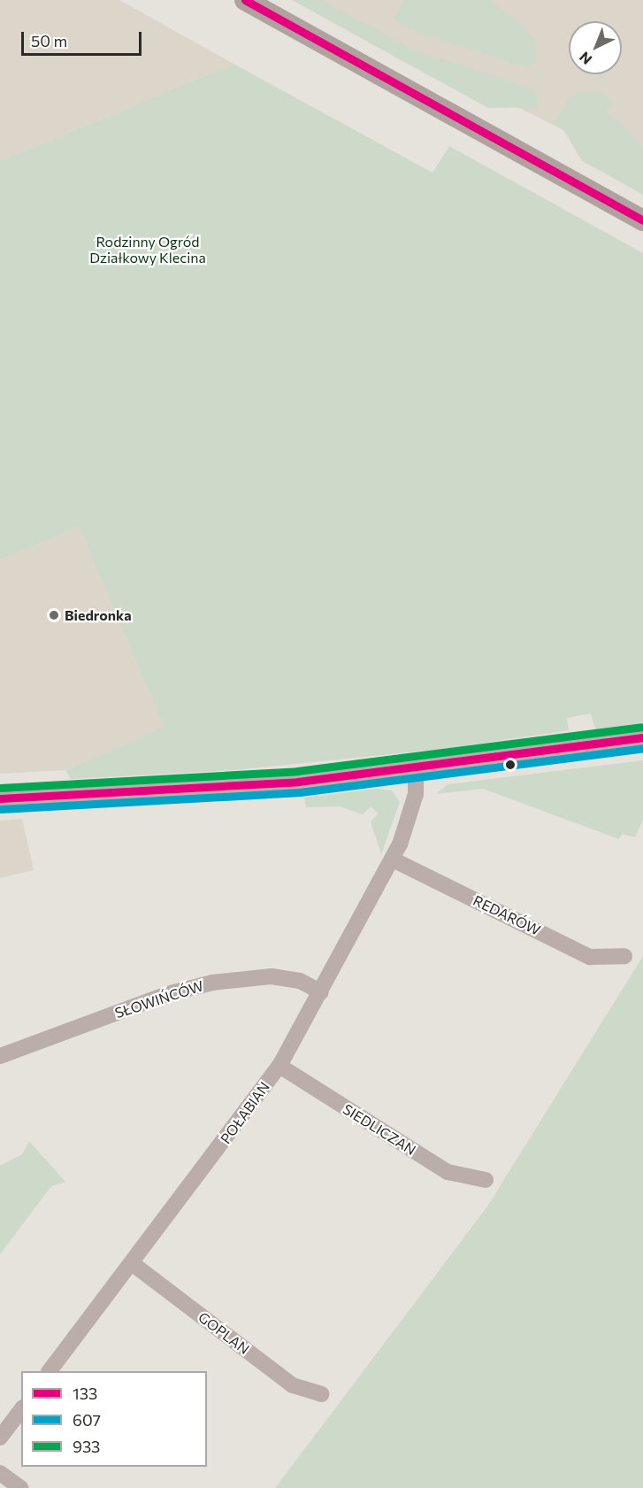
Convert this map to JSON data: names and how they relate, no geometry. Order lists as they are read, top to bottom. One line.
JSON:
{"streets":{"street":["REDARÓW","SŁOWIŃCÓW","POŁABIAN","SIEDLICZAN","GOPLAN"]},"crossings":[["REDARÓW","POŁABIAN"],["SŁOWIŃCÓW","POŁABIAN"],["POŁABIAN","SIEDLICZAN"],["POŁABIAN","GOPLAN"]],"parks":["Rodzinny Ogród Działkowy Klecina"],"places":["Biedronka"],"lines":["transit line 133","transit line 933","transit line 607"],"legend":["133","607","933"],"scale_bar":"50 m","north":"bottom left"}
